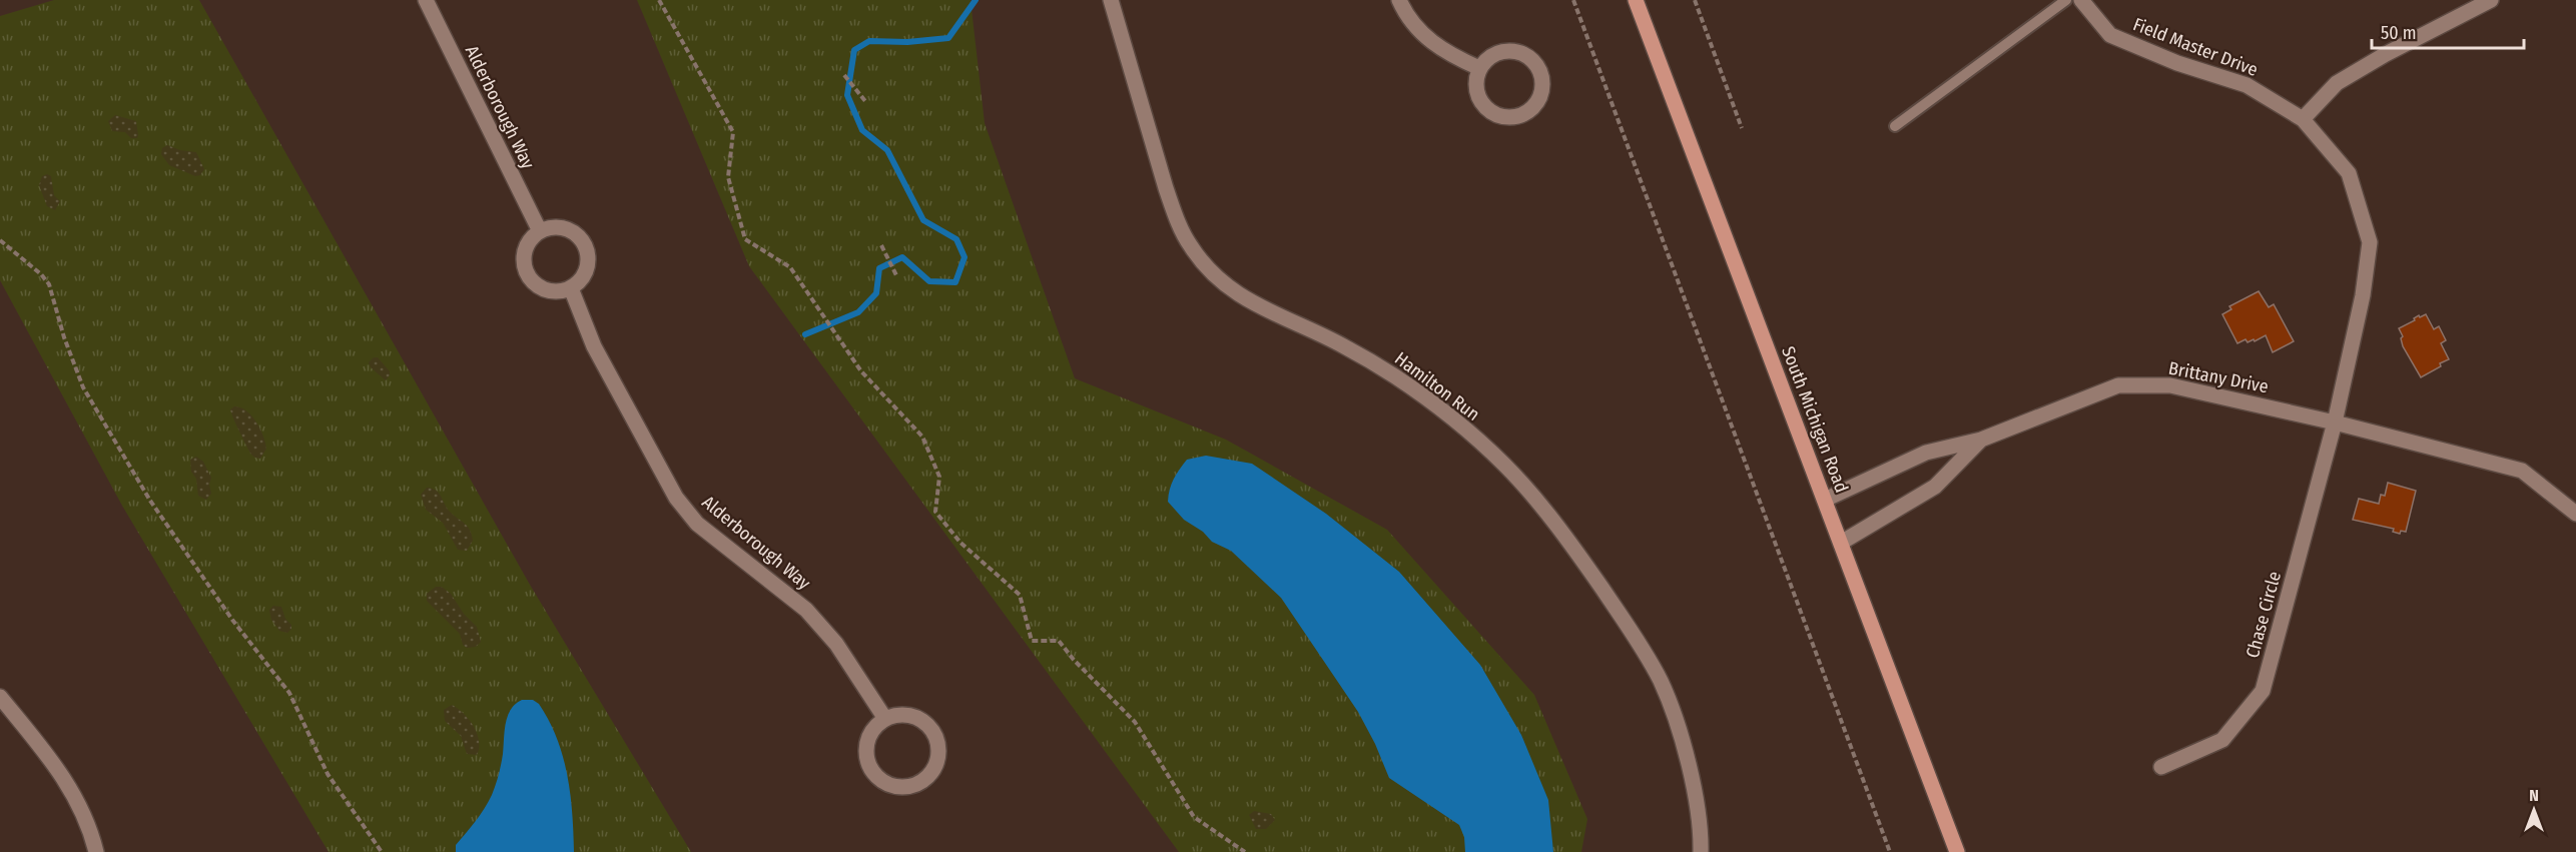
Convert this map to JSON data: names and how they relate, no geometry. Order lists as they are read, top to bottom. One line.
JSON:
{"streets":{"main road":["South Michigan Road"],"street":["Field Master Drive","Alderborough Way","Brittany Drive","Hamilton Run","Chase Circle"]},"crossings":[["Field Master Drive","Brittany Drive"],["Field Master Drive","Chase Circle"],["Brittany Drive","South Michigan Road"],["Brittany Drive","Chase Circle"]],"scale_bar":"50 m","north":"top"}
